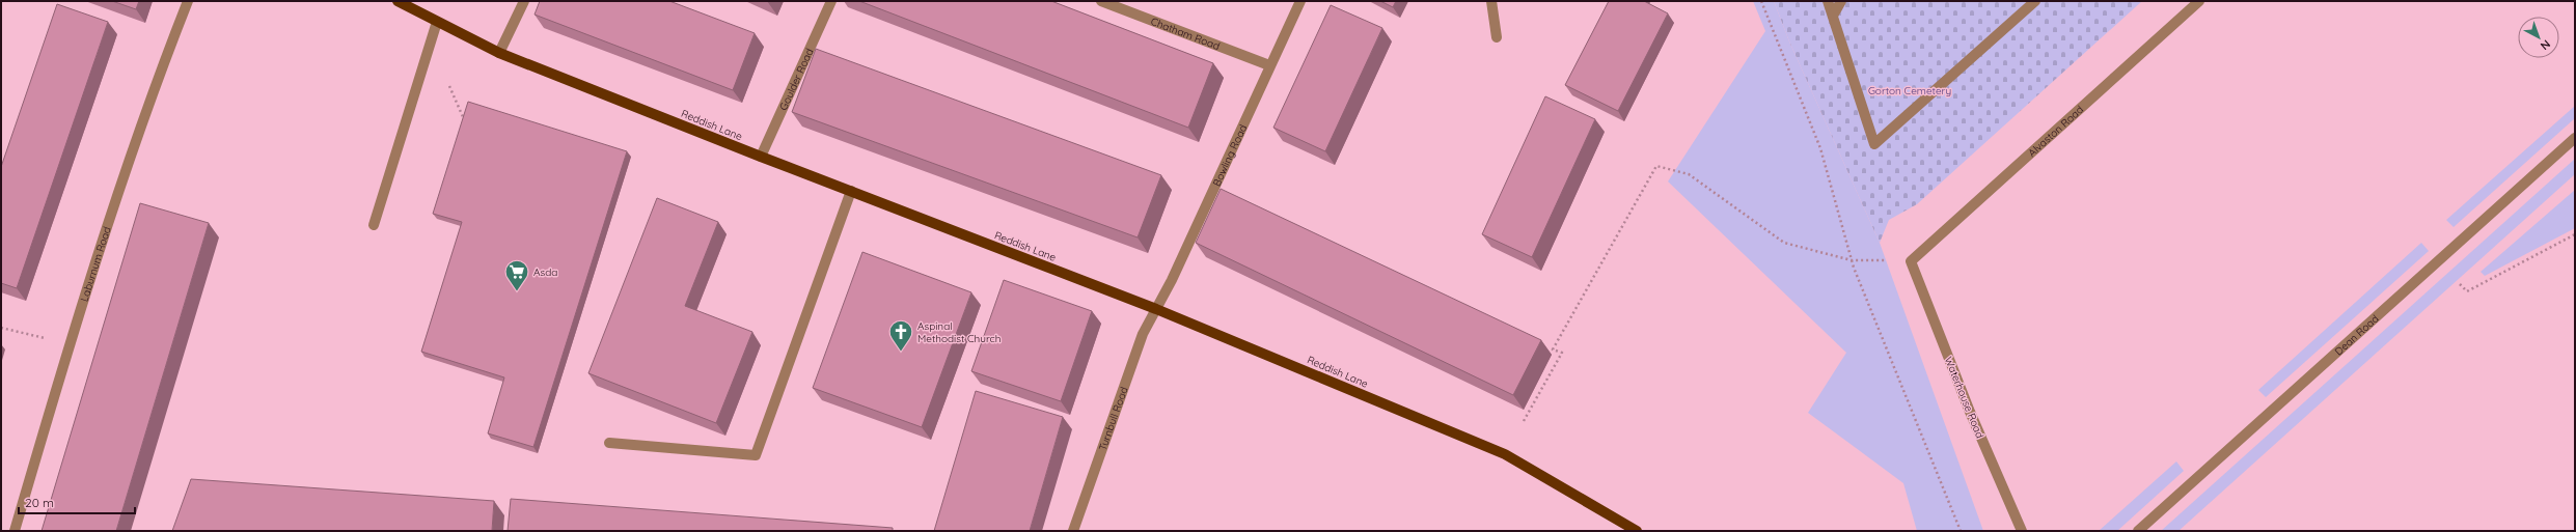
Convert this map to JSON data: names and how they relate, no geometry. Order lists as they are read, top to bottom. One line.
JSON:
{"streets":{"main road":["Reddish Lane"],"street":["Chatham Road","Goulder Road","Alvaston Road","Bowling Road","Laburnum Road","Dean Road","Waterhouse Road","Turnbull Road"]},"crossings":[["Chatham Road","Bowling Road"],["Goulder Road","Reddish Lane"],["Reddish Lane","Bowling Road"],["Reddish Lane","Turnbull Road"],["Alvaston Road","Waterhouse Road"],["Bowling Road","Turnbull Road"]],"parks":["Gorton Cemetery"],"places":{"supermarket":["Asda"],"church":["Aspinal Methodist Church"]},"scale_bar":"20 m","north":"bottom right"}
